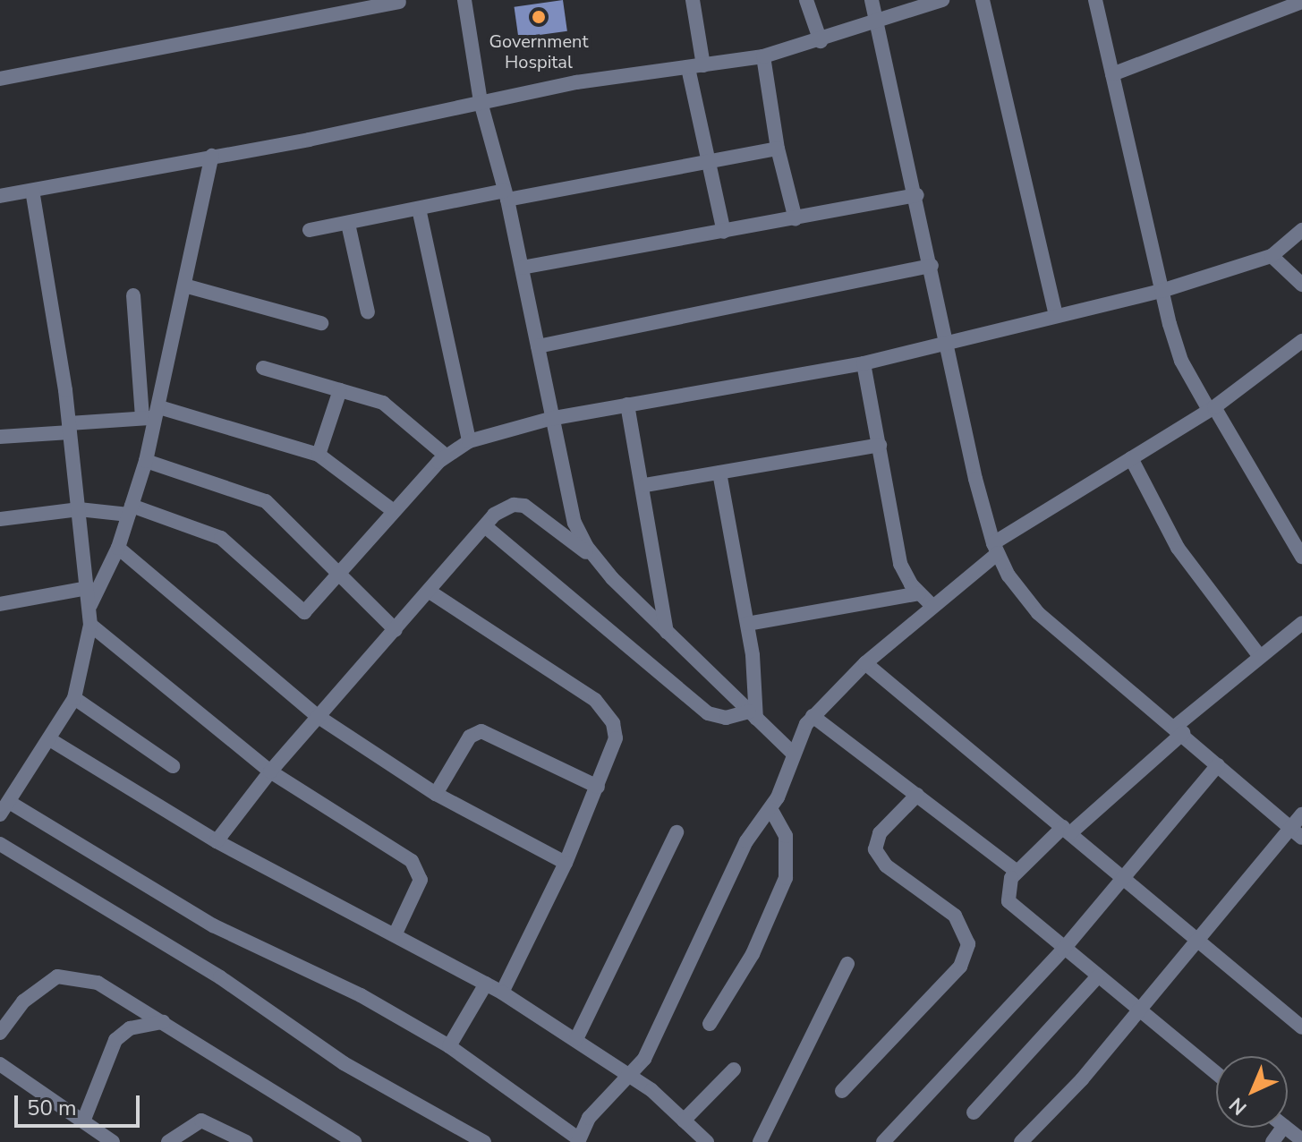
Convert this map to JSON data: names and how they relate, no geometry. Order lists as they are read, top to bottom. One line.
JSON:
{"places":["Government Hospital"],"scale_bar":"50 m","north":"bottom left"}
